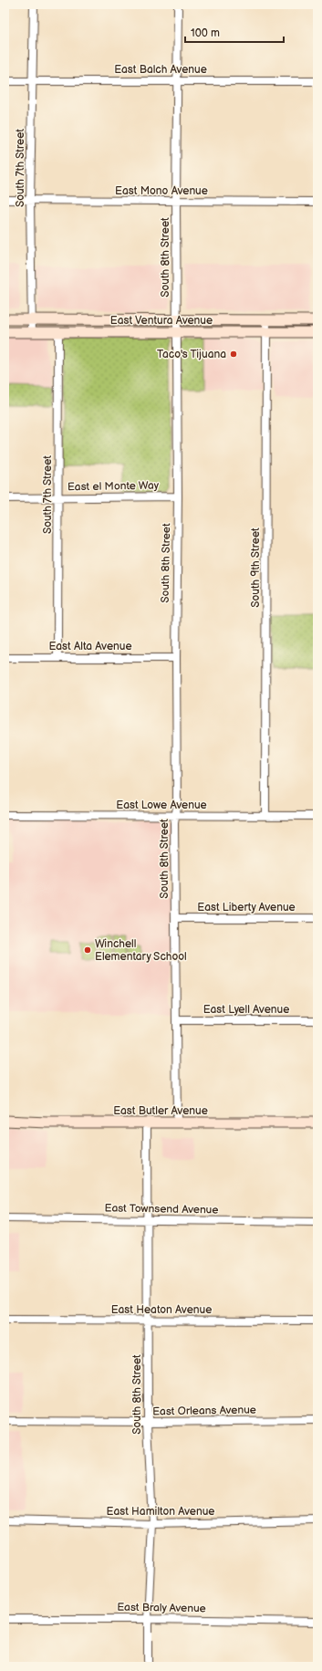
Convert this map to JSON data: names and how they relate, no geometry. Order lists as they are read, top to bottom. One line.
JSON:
{"streets":{"main road":["East Ventura Avenue","East Butler Avenue"],"street":["East Balch Avenue","South 7th Street","East Mono Avenue","South 8th Street","East el Monte Way","South 9th Street","East Alta Avenue","East Lowe Avenue","East Liberty Avenue","East Lyell Avenue","East Townsend Avenue","East Heaton Avenue","East Orleans Avenue","East Hamilton Avenue","East Braly Avenue"]},"crossings":[["East Balch Avenue","South 7th Street"],["East Balch Avenue","South 8th Street"],["South 7th Street","East Mono Avenue"],["South 7th Street","East Ventura Avenue"],["South 7th Street","East el Monte Way"],["South 7th Street","East Alta Avenue"],["East Mono Avenue","South 8th Street"],["South 8th Street","East Ventura Avenue"],["South 8th Street","East el Monte Way"],["South 8th Street","East Alta Avenue"],["South 8th Street","East Lowe Avenue"],["South 8th Street","East Liberty Avenue"],["South 8th Street","East Lyell Avenue"],["South 8th Street","East Butler Avenue"],["South 8th Street","East Townsend Avenue"],["South 8th Street","East Heaton Avenue"],["South 8th Street","East Orleans Avenue"],["South 8th Street","East Hamilton Avenue"],["South 8th Street","East Braly Avenue"],["East Ventura Avenue","South 9th Street"],["South 9th Street","East Lowe Avenue"]],"places":["Taco's Tijuana","Winchell Elementary School"],"scale_bar":"100 m"}
